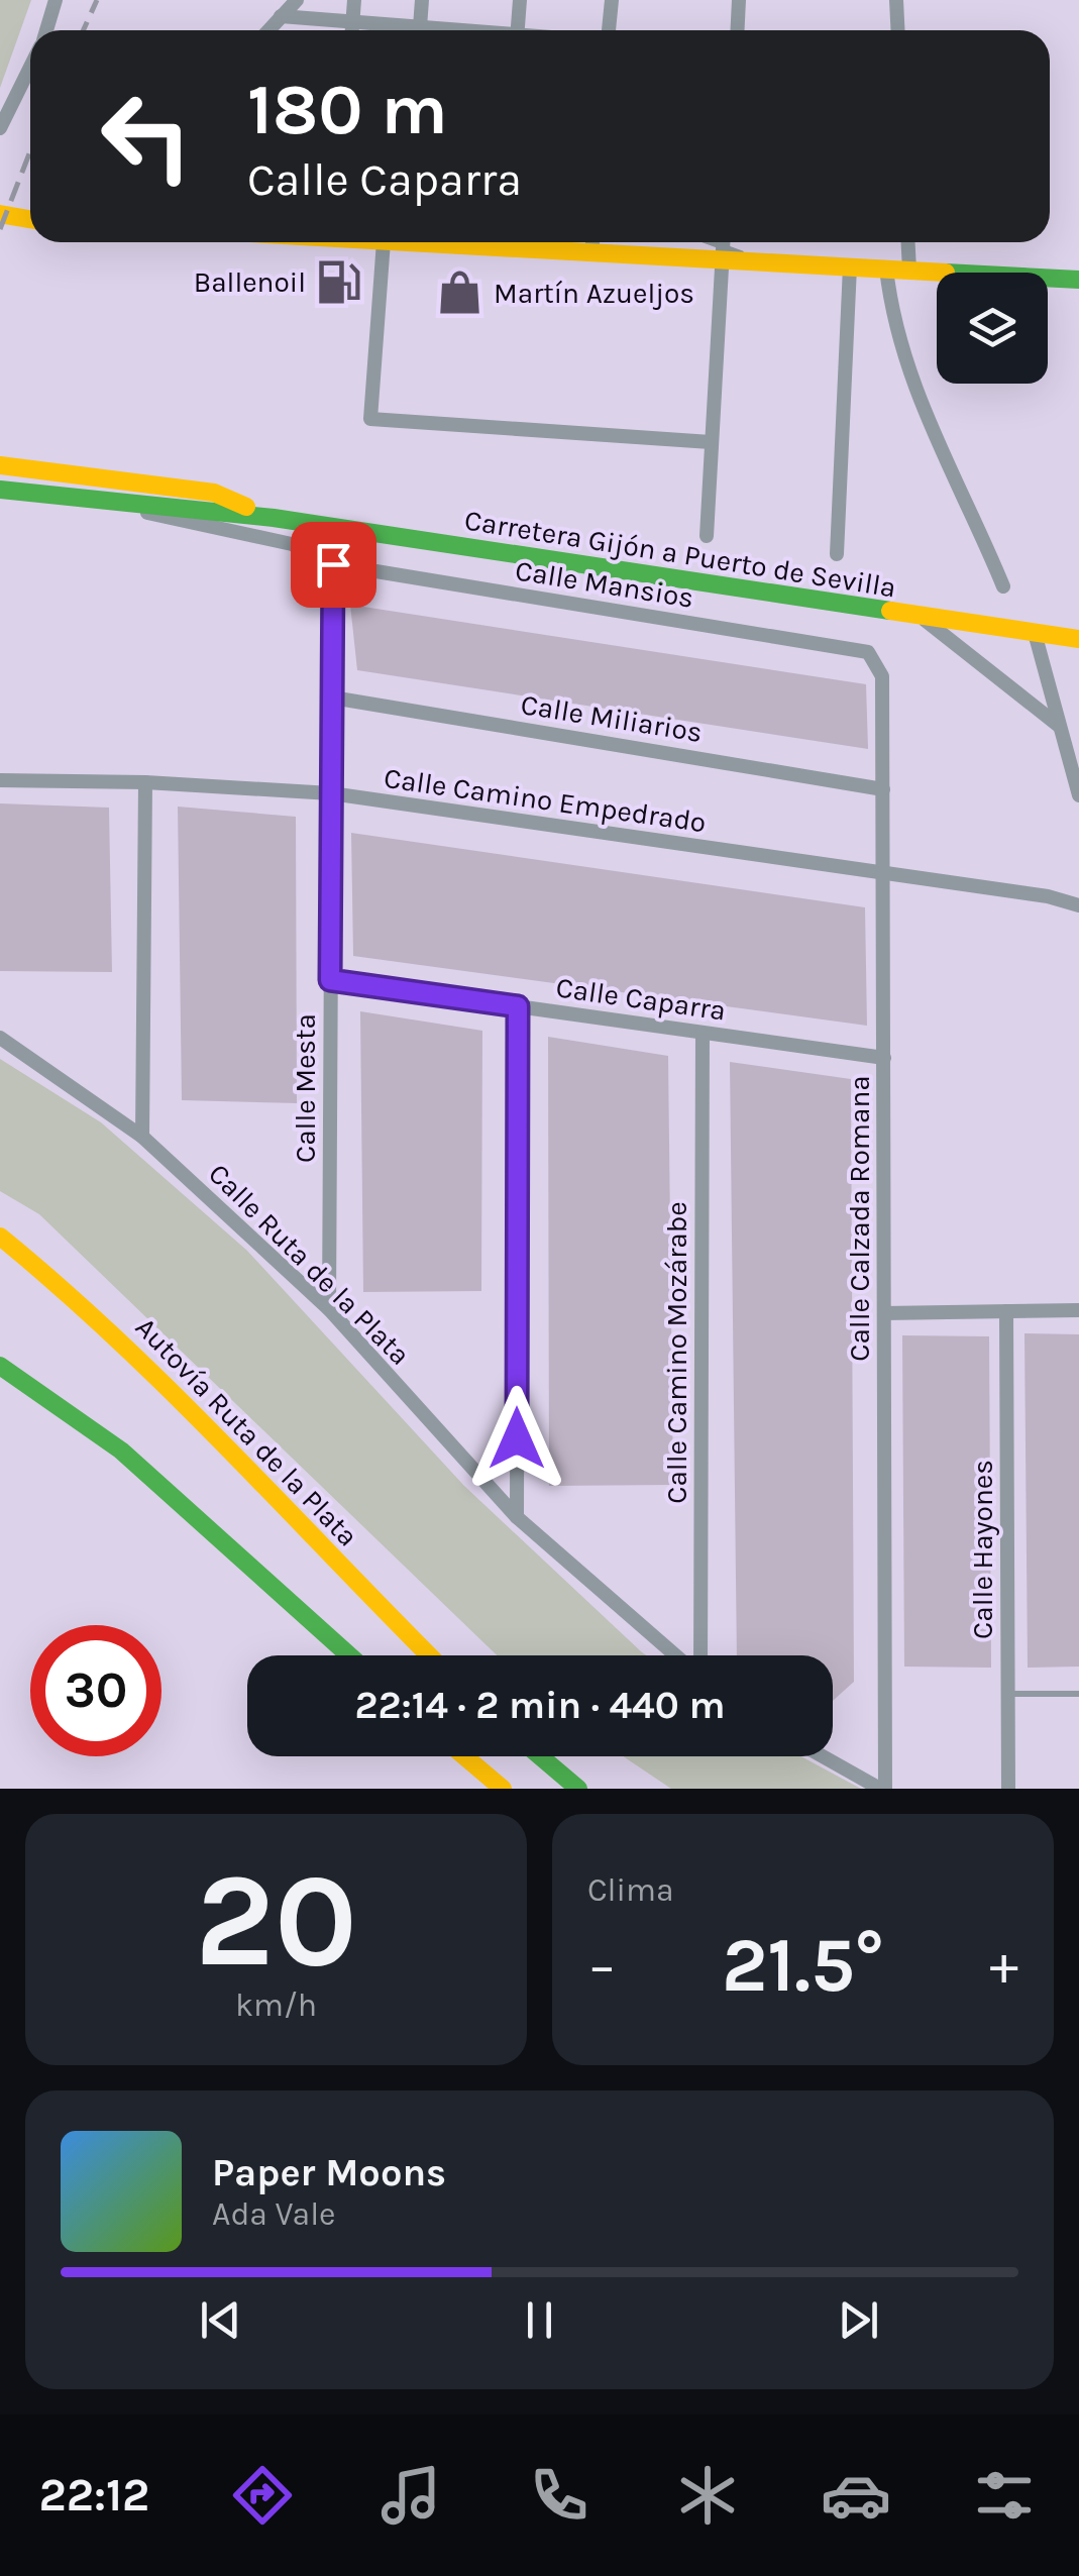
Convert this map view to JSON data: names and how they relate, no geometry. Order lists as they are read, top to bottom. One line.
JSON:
{"streets":{"main road":["Carretera Gijón a Puerto de Sevilla","Autovía Ruta de la Plata"],"street":["Calle Mansios","Calle Miliarios","Calle Camino Empedrado","Calle Caparra","Calle Mesta","Calle Calzada Romana","Calle Ruta de la Plata","Calle Camino Mozárabe","Calle Hayones"]},"crossings":[["Carretera Gijón a Puerto de Sevilla","Calle Mansios"],["Calle Mansios","Calle Mesta"],["Calle Mansios","Calle Calzada Romana"],["Calle Miliarios","Calle Mesta"],["Calle Miliarios","Calle Calzada Romana"],["Calle Camino Empedrado","Calle Mesta"],["Calle Camino Empedrado","Calle Calzada Romana"],["Calle Caparra","Calle Mesta"],["Calle Caparra","Calle Calzada Romana"],["Calle Caparra","Calle Camino Mozárabe"],["Calle Mesta","Calle Ruta de la Plata"]],"places":{"fuel station":["Ballenoil"],"shop":["Martín Azueljos"]},"page":{"turn":["180 m","Calle Caparra"],"limit":"30","trip":"22:14 · 2 min · 440 m","tile":[["20","km/h"],"Clima"],"heat":["−","21.5°","+"],"song":["Paper Moons","Ada Vale"],"tabs":"22:12"}}
